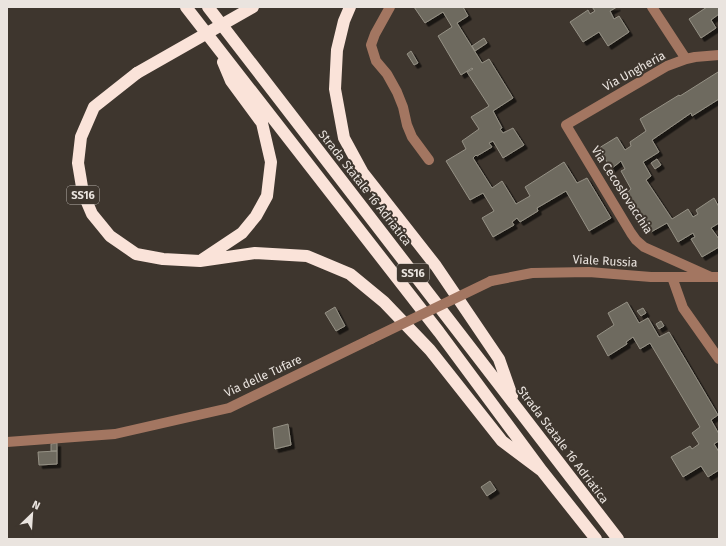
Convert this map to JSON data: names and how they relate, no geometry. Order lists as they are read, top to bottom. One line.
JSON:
{"streets":{"highway":["Strada Statale 16 Adriatica","SS16"],"street":["Via Ungheria","Via Cecoslovacchia","Viale Russia","Via delle Tufare"]},"crossings":[["Via Ungheria","Via Cecoslovacchia"],["Strada Statale 16 Adriatica","SS16"],["Via Cecoslovacchia","Viale Russia"],["Viale Russia","Via delle Tufare"]],"north":"top right"}
